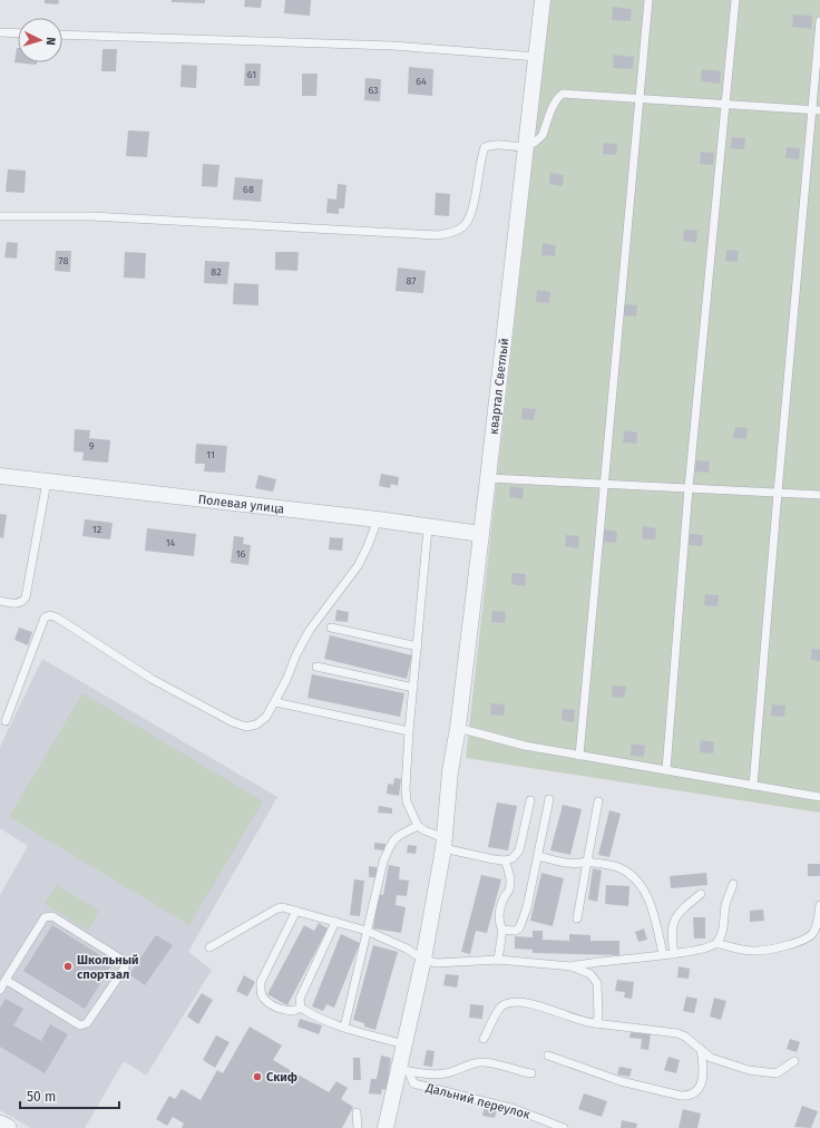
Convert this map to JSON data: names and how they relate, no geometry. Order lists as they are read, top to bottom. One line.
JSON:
{"streets":{"street":["квартал Светлый","Полевая улица"],"lane":["Дальний переулок"]},"crossings":[["квартал Светлый","Полевая улица"],["квартал Светлый","Дальний переулок"]],"places":["Школьный спортзал","Скиф"],"house_numbers":["61","64","63","68","78","82","87","9","11","12","14","16"],"scale_bar":"50 m","north":"right"}
